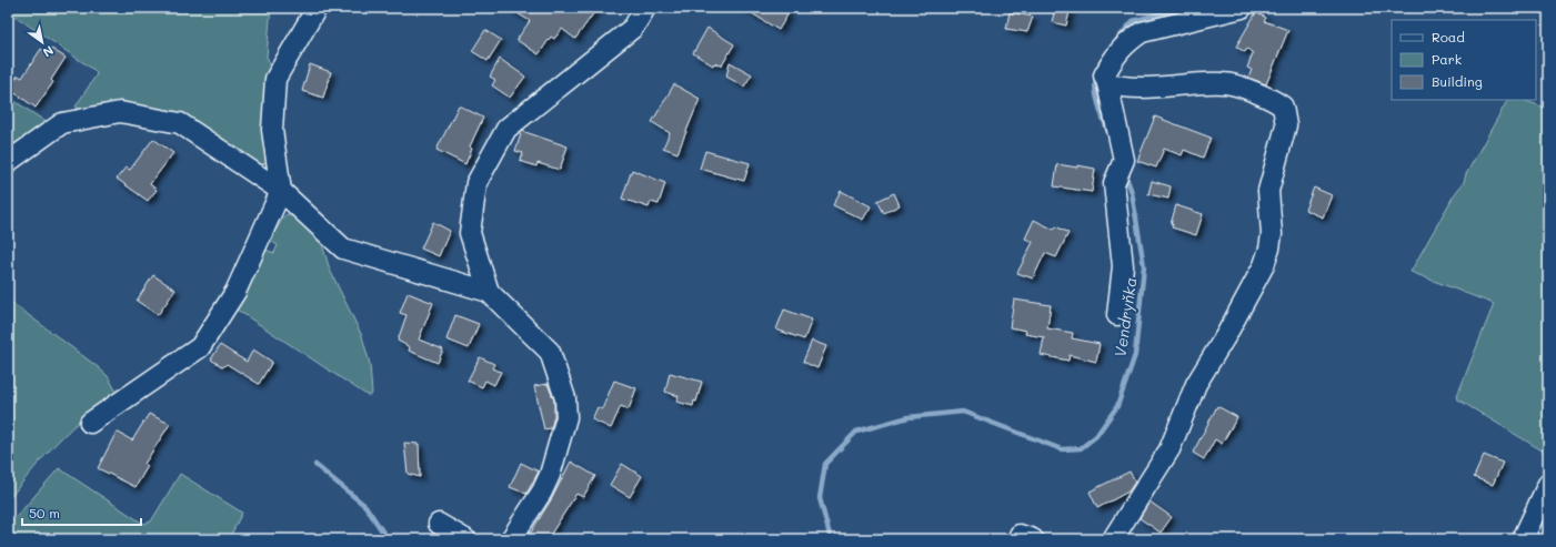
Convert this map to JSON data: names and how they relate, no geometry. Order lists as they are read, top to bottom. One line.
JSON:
{"water":["Vendryňka"],"legend":["Road","Park","Building"],"scale_bar":"50 m","north":"bottom right"}
